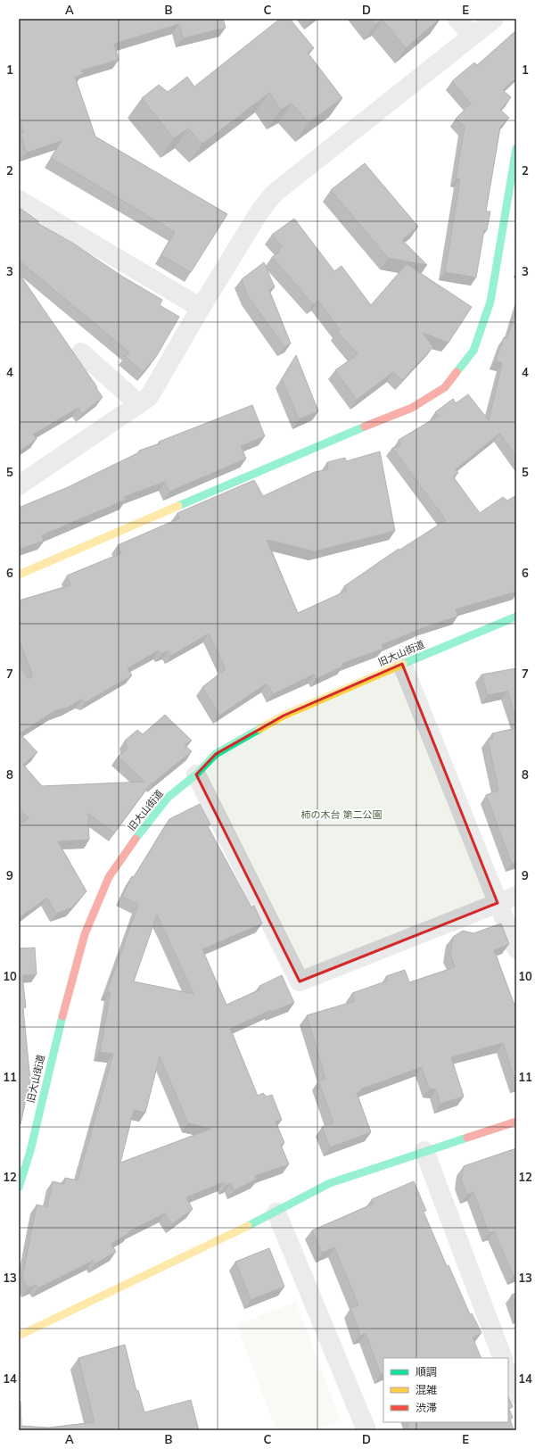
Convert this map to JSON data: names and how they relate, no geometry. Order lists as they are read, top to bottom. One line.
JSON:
{"streets":{"street":["旧大山街道"]},"parks":["柿の木台 第二公園"],"legend":["順調","混雑","渋滞"],"grid":{"columns":["A","B","C","D","E"],"rows":["1","2","3","4","5","6","7","8","9","10","11","12","13","14"]}}
